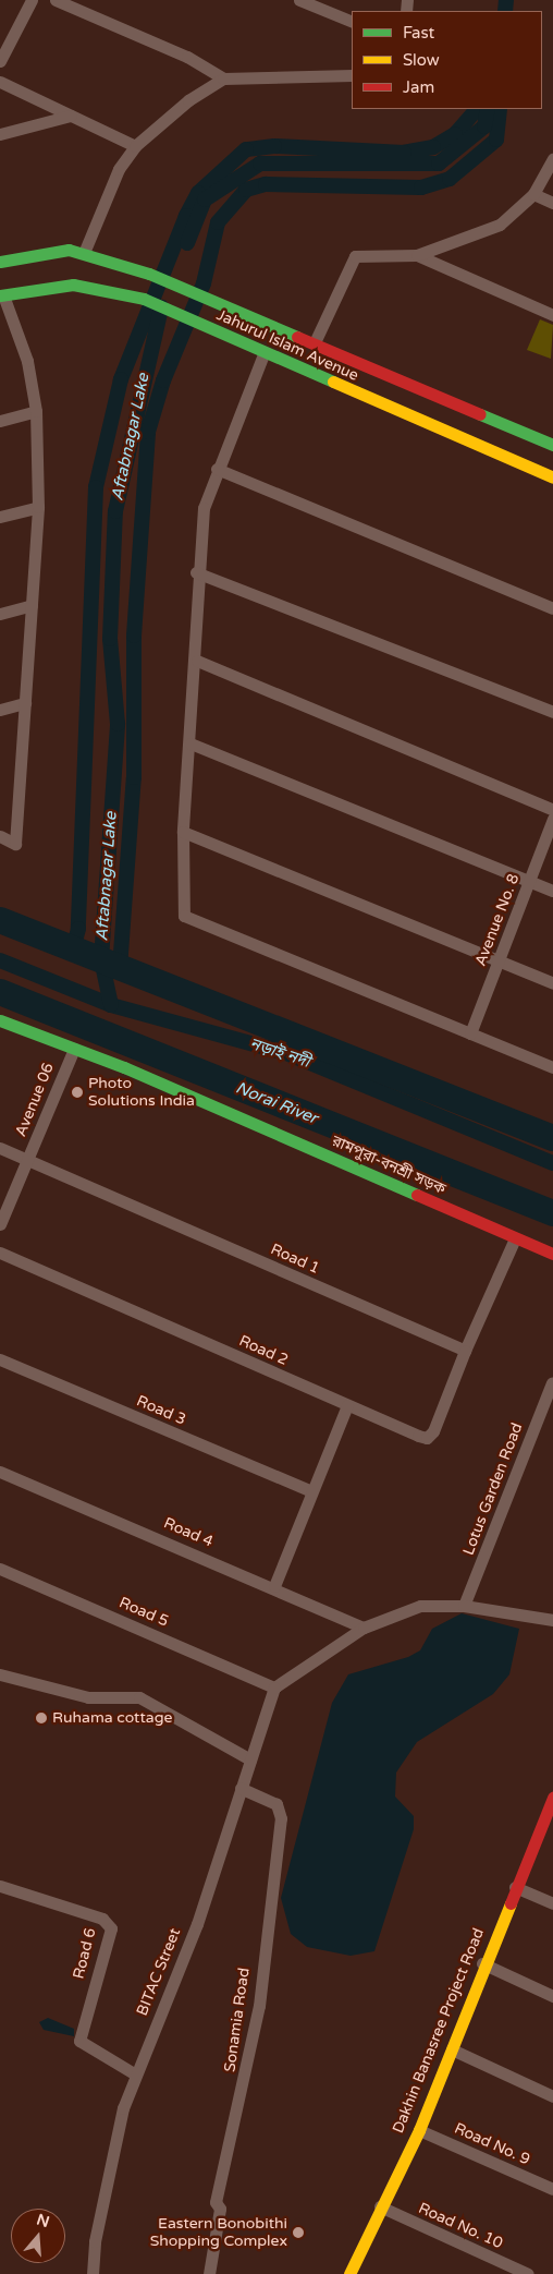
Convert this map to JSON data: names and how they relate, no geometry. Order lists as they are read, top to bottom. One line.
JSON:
{"streets":{"street":["Jahurul Islam Avenue","Avenue No. 8","Avenue 06","রামপুরা-বনশ্রী সড়ক","Road 1","Road 2","Road 3","Lotus Garden Road","Road 4","Road 5","Road 6","BITAC Street","Sonamia Road","Dakhin Banasree Project Road","Road No. 9","Road No. 10"]},"crossings":[["Avenue 06","রামপুরা-বনশ্রী সড়ক"],["Avenue 06","Road 1"],["Road 1","Road 2"],["Road 5","BITAC Street"],["Road 6","BITAC Street"],["BITAC Street","Sonamia Road"],["Dakhin Banasree Project Road","Road No. 9"],["Dakhin Banasree Project Road","Road No. 10"]],"water":["Aftabnagar Lake","নড়াই নদী","Norai River"],"places":["Photo Solutions India","Ruhama cottage","Eastern Bonobithi Shopping Complex"],"legend":["Fast","Slow","Jam"],"north":"top"}
